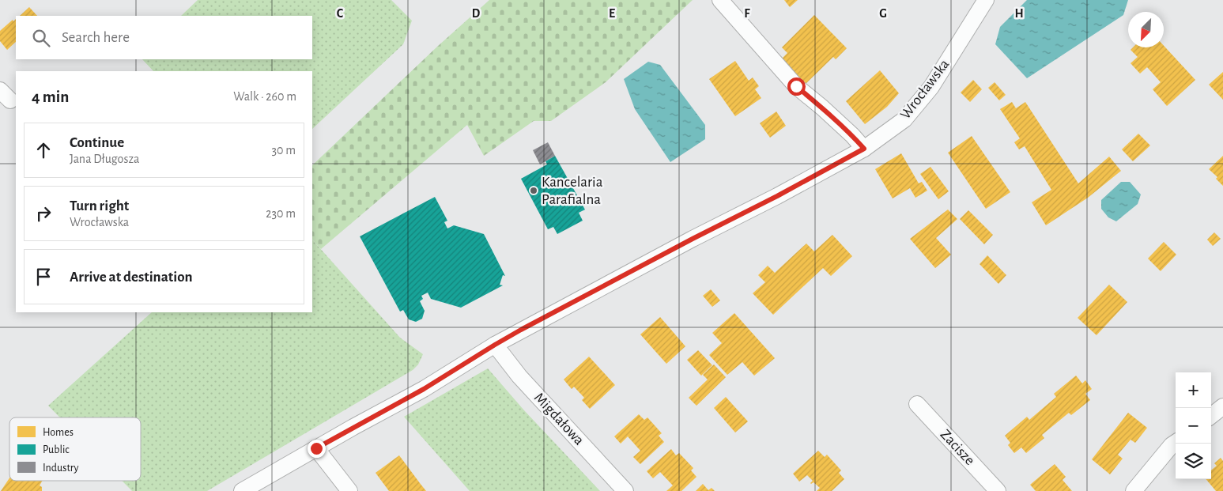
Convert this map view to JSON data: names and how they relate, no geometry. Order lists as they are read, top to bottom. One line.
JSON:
{"streets":{"street":["Wrocławska","Migdałowa","Zacisze"]},"crossings":[["Wrocławska","Migdałowa"]],"places":["Kancelaria Parafialna"],"legend":["Homes","Public","Industry"],"north":"bottom left","page":{"search":"Search here","heading":["4 min","Walk · 260 m"],"list":[["Continue","Jana Długosza","30 m"],["Turn right","Wrocławska","230 m"],"Arrive at destination"],"map_buttons":["+","−"]},"grid":{"columns":["C","D","E","F","G","H"]}}
